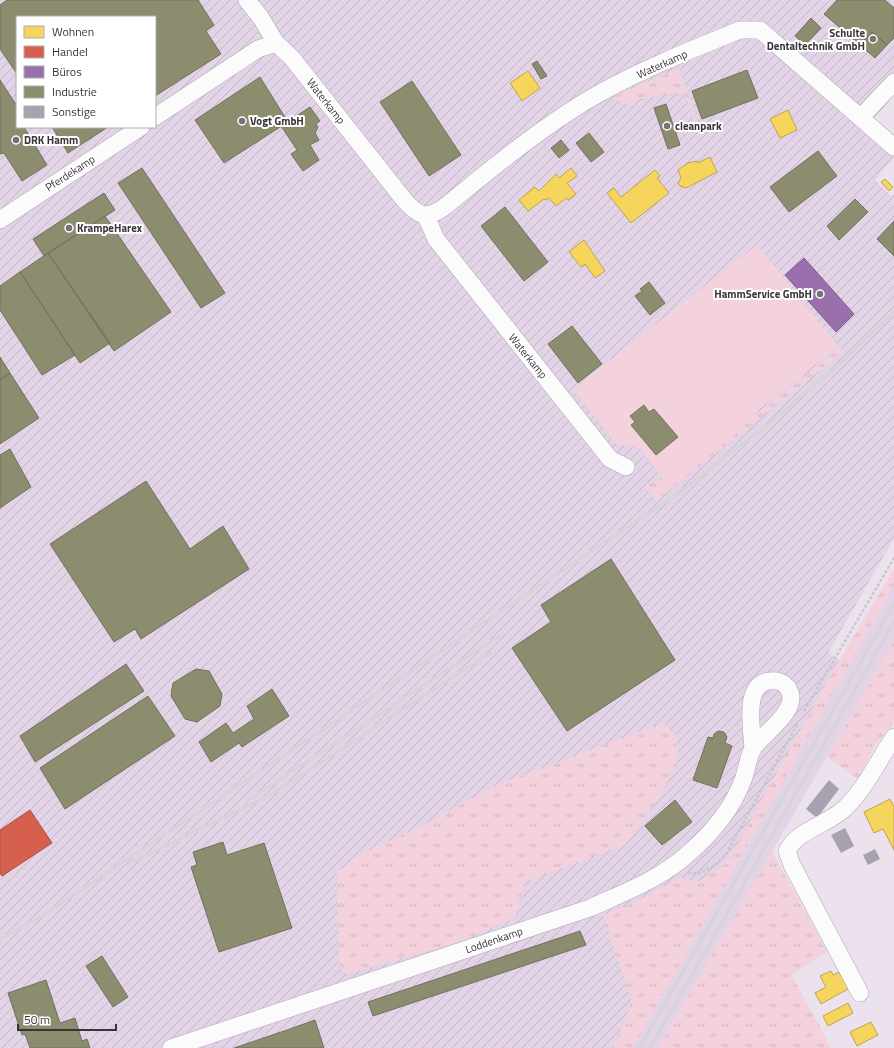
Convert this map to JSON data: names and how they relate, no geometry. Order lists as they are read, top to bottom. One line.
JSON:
{"streets":{"street":["Waterkamp","Pferdekamp","Loddenkamp"]},"places":["Schulte Dentaltechnik GmbH","Vogt GmbH","cleanpark","DRK Hamm","KrampeHarex","HammService GmbH"],"legend":["Wohnen","Handel","Büros","Industrie","Sonstige"],"scale_bar":"50 m"}
